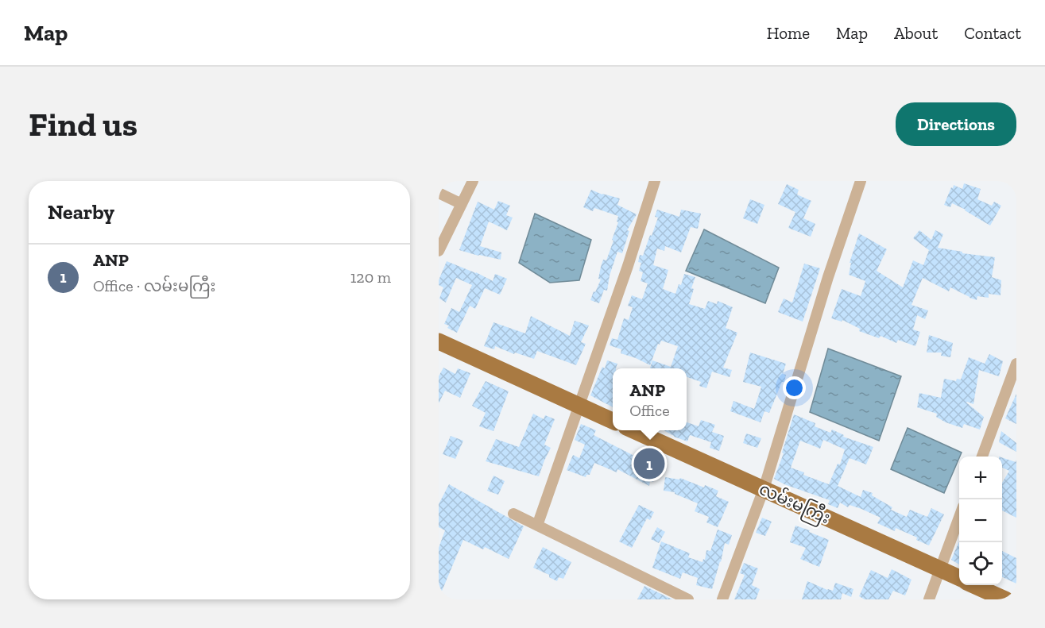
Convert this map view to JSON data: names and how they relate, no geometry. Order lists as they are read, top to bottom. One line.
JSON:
{"streets":{"main road":["လမ်းမကြီး"]},"page":{"header":"Map","nav":["Home","Map","About","Contact"],"buttons":"Directions","title":"Find us","heading":"Nearby","list":[{"mark":"1","name":"ANP","note":"Office · လမ်းမကြီး","value":"120 m"}],"popup":["ANP","Office"],"pins":"1","map_buttons":["+","−"]}}
